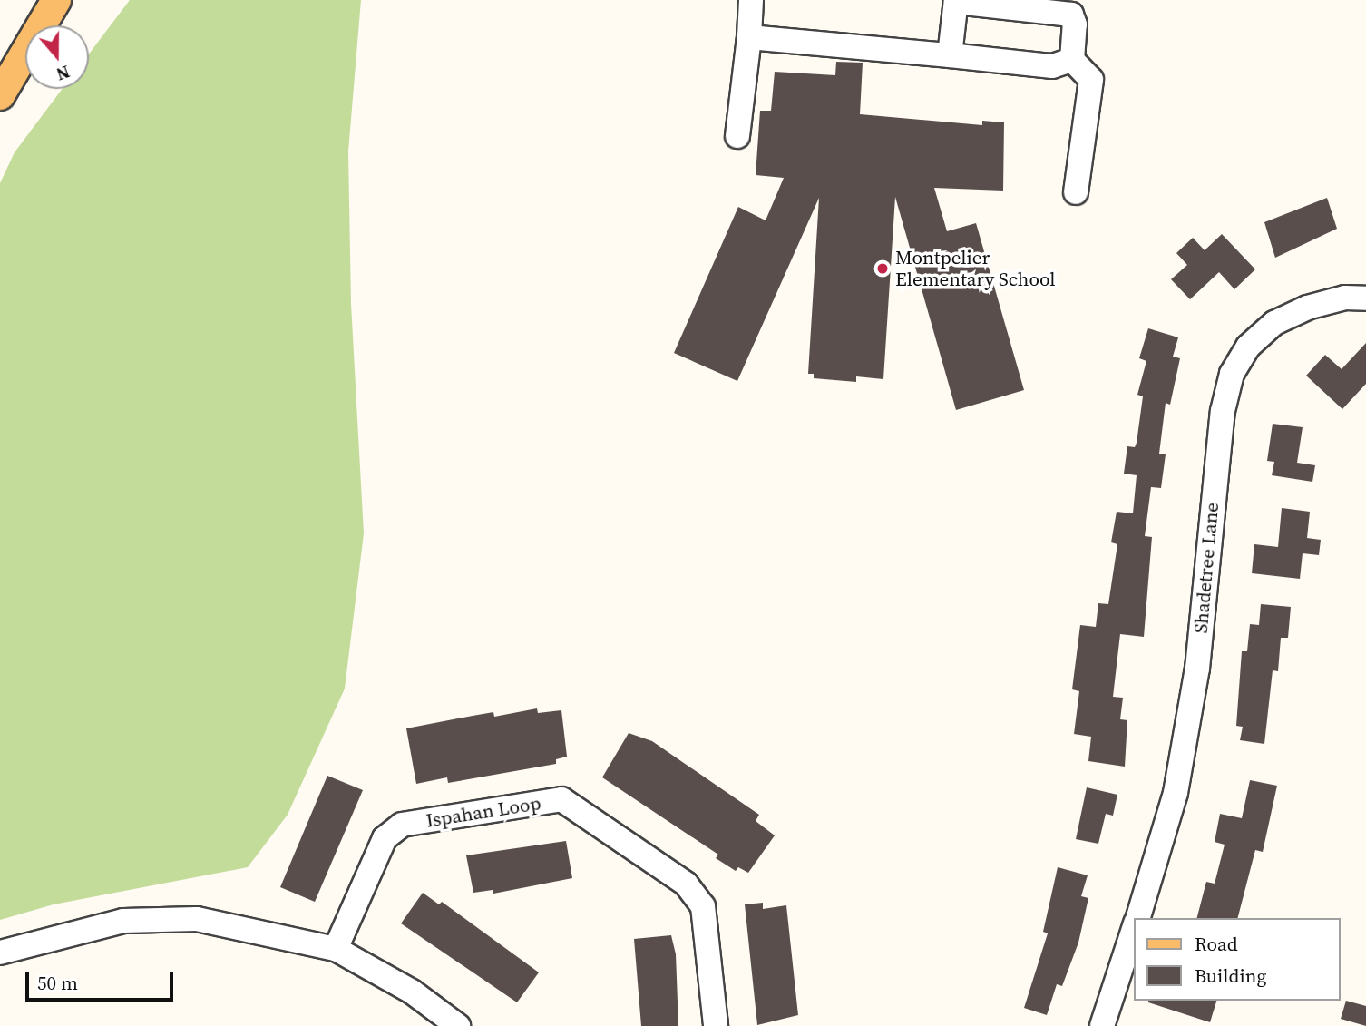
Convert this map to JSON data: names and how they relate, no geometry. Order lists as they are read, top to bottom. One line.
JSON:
{"streets":{"street":["Shadetree Lane","Ispahan Loop"]},"places":["Montpelier Elementary School"],"legend":["Road","Building"],"scale_bar":"50 m","north":"bottom"}
